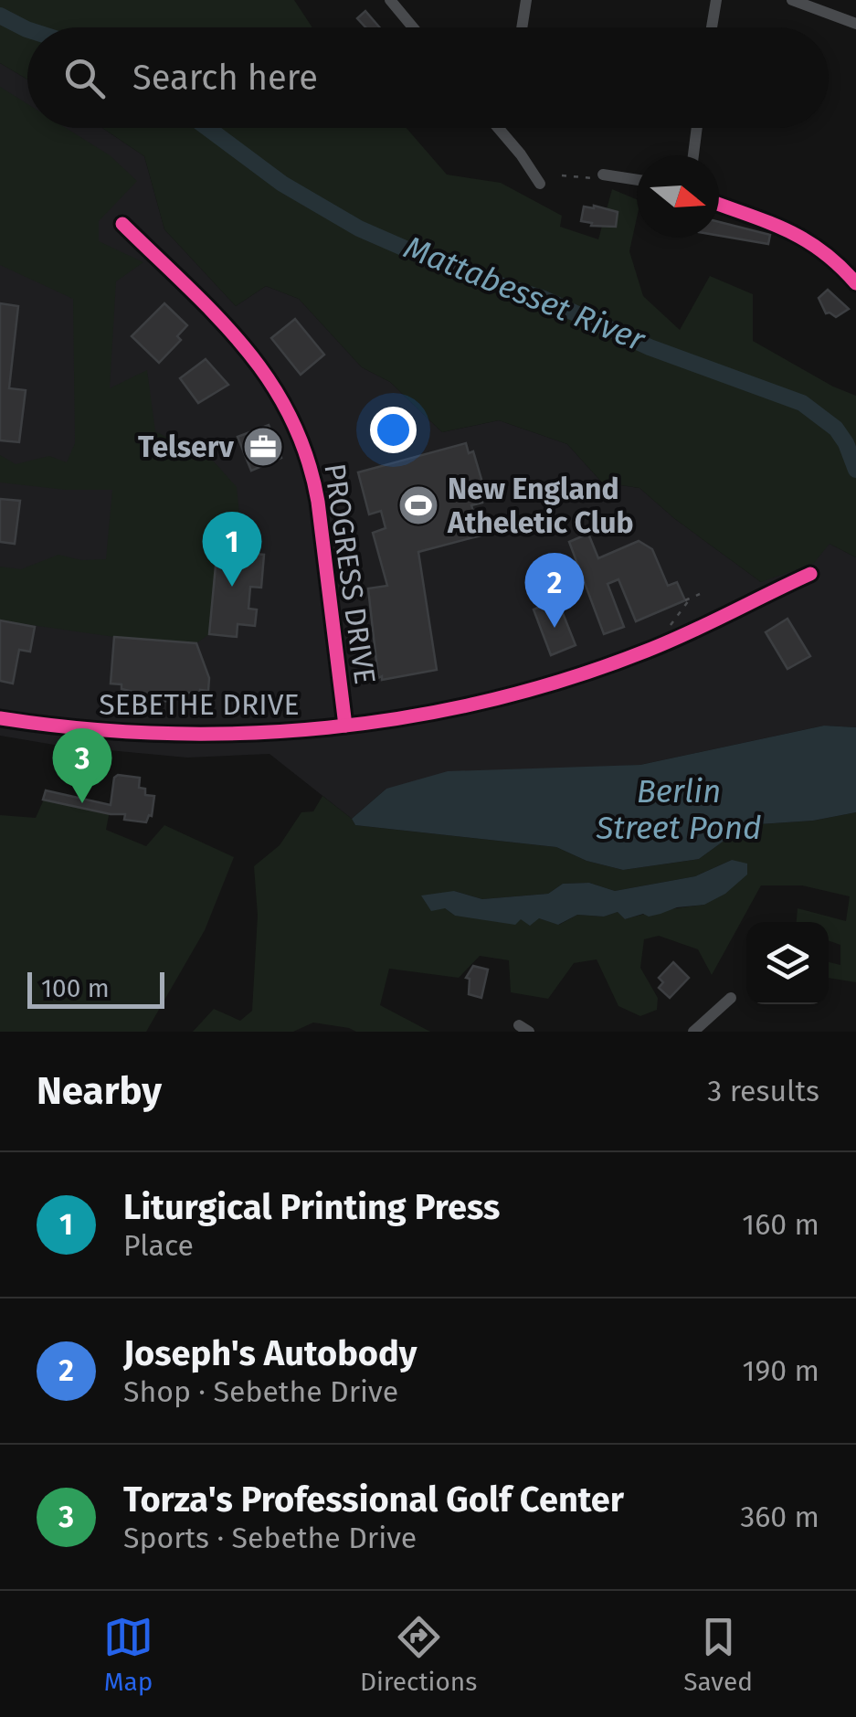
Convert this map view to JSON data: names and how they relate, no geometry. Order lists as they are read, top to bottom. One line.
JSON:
{"streets":{"street":["PROGRESS DRIVE","SEBETHE DRIVE"]},"crossings":[["PROGRESS DRIVE","SEBETHE DRIVE"]],"water":["Mattabesset River","Berlin Street Pond"],"places":{"office":["Telserv"],"sports":["New England Atheletic Club"]},"scale_bar":"100 m","north":"right","page":{"search":"Search here","pins":["1","2","3"],"scale":"100 m","heading":["Nearby","3 results"],"list":[{"mark":"1","name":"Liturgical Printing Press","note":"Place","value":"160 m"},{"mark":"2","name":"Joseph's Autobody","note":"Shop · Sebethe Drive","value":"190 m"},{"mark":"3","name":"Torza's Professional Golf Center","note":"Sports · Sebethe Drive","value":"360 m"}],"nav":["Map","Directions","Saved"]}}
